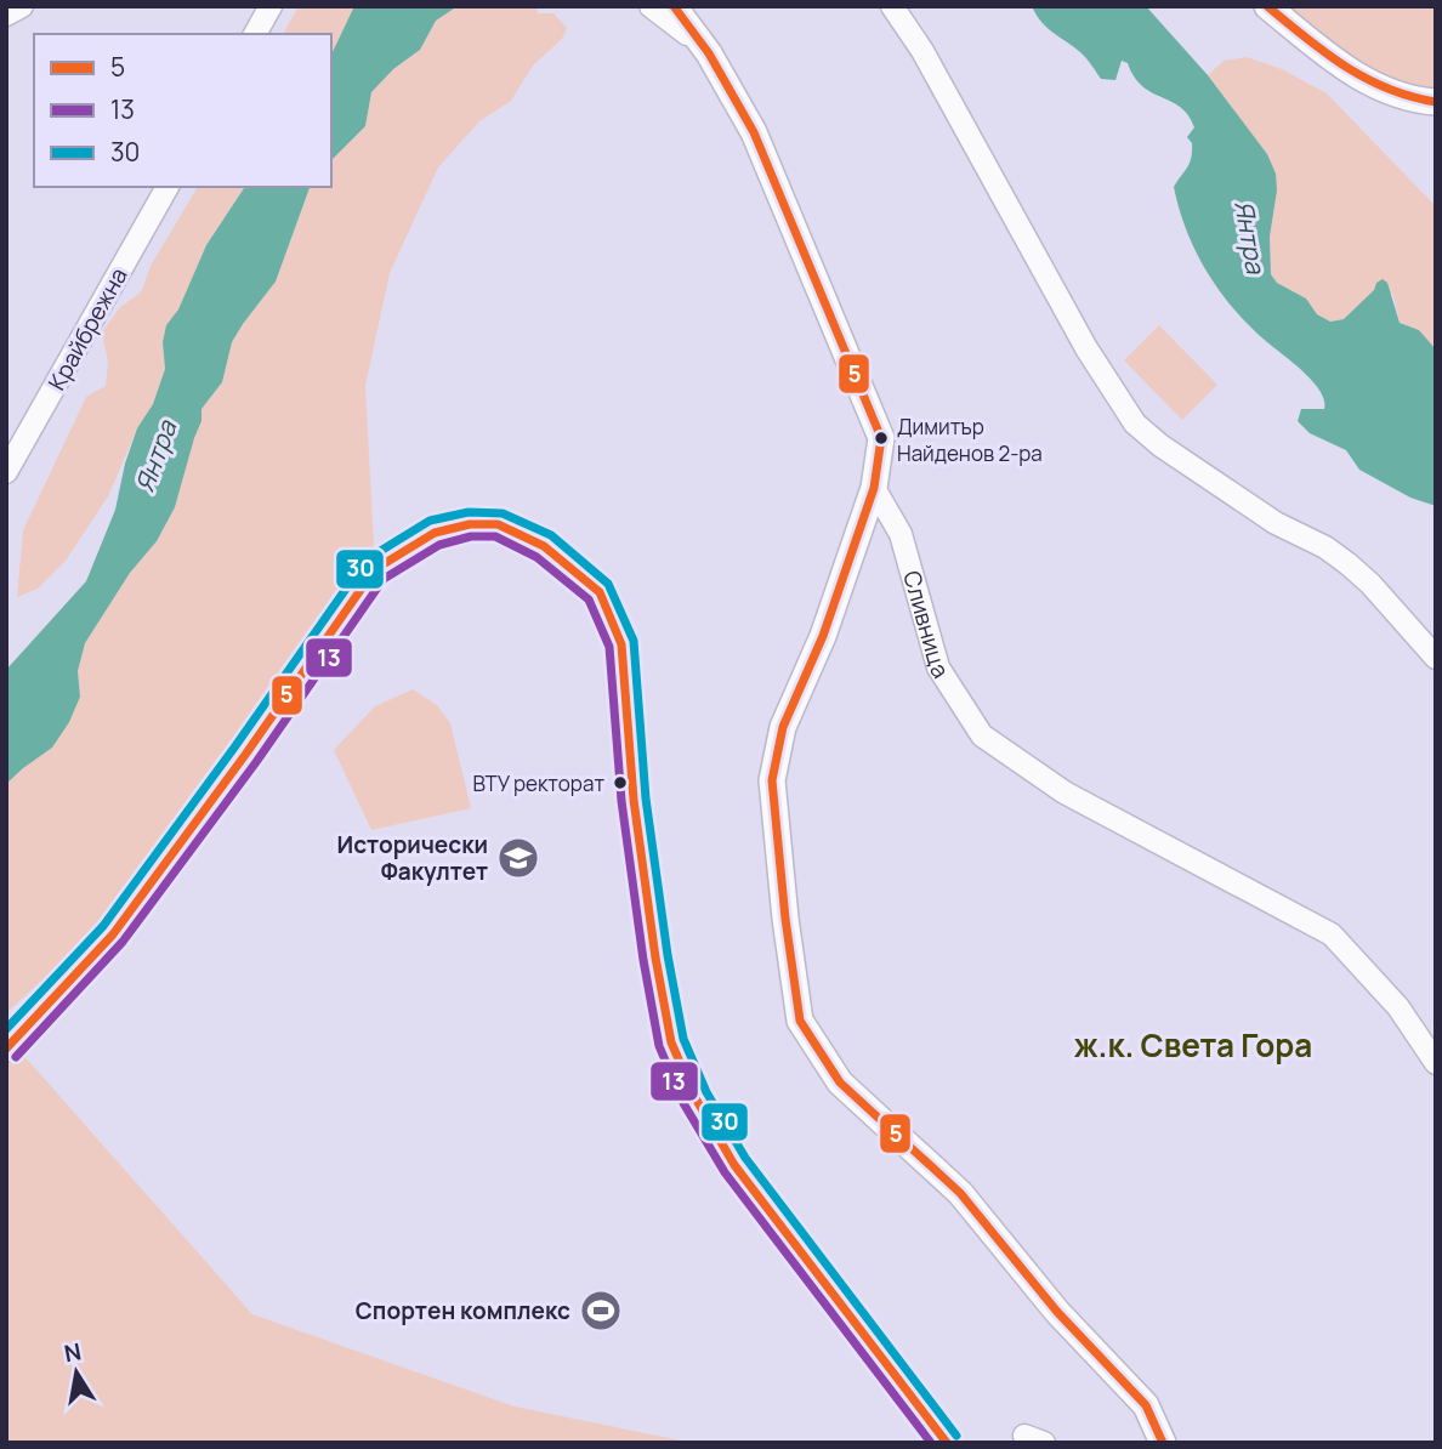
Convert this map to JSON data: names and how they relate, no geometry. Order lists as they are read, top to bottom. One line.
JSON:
{"streets":{"street":["Крайбрежна","Сливница"]},"districts":["ж.к. Света Гора"],"water":["Янтра"],"places":{"other":["Димитър Найденов 2-ра","ВТУ ректорат"],"school or university":["Исторически Факултет"],"sports":["Спортен комплекс"]},"lines":["transit line 5","transit line 30","transit line 13"],"legend":["5","13","30"],"north":"top"}
